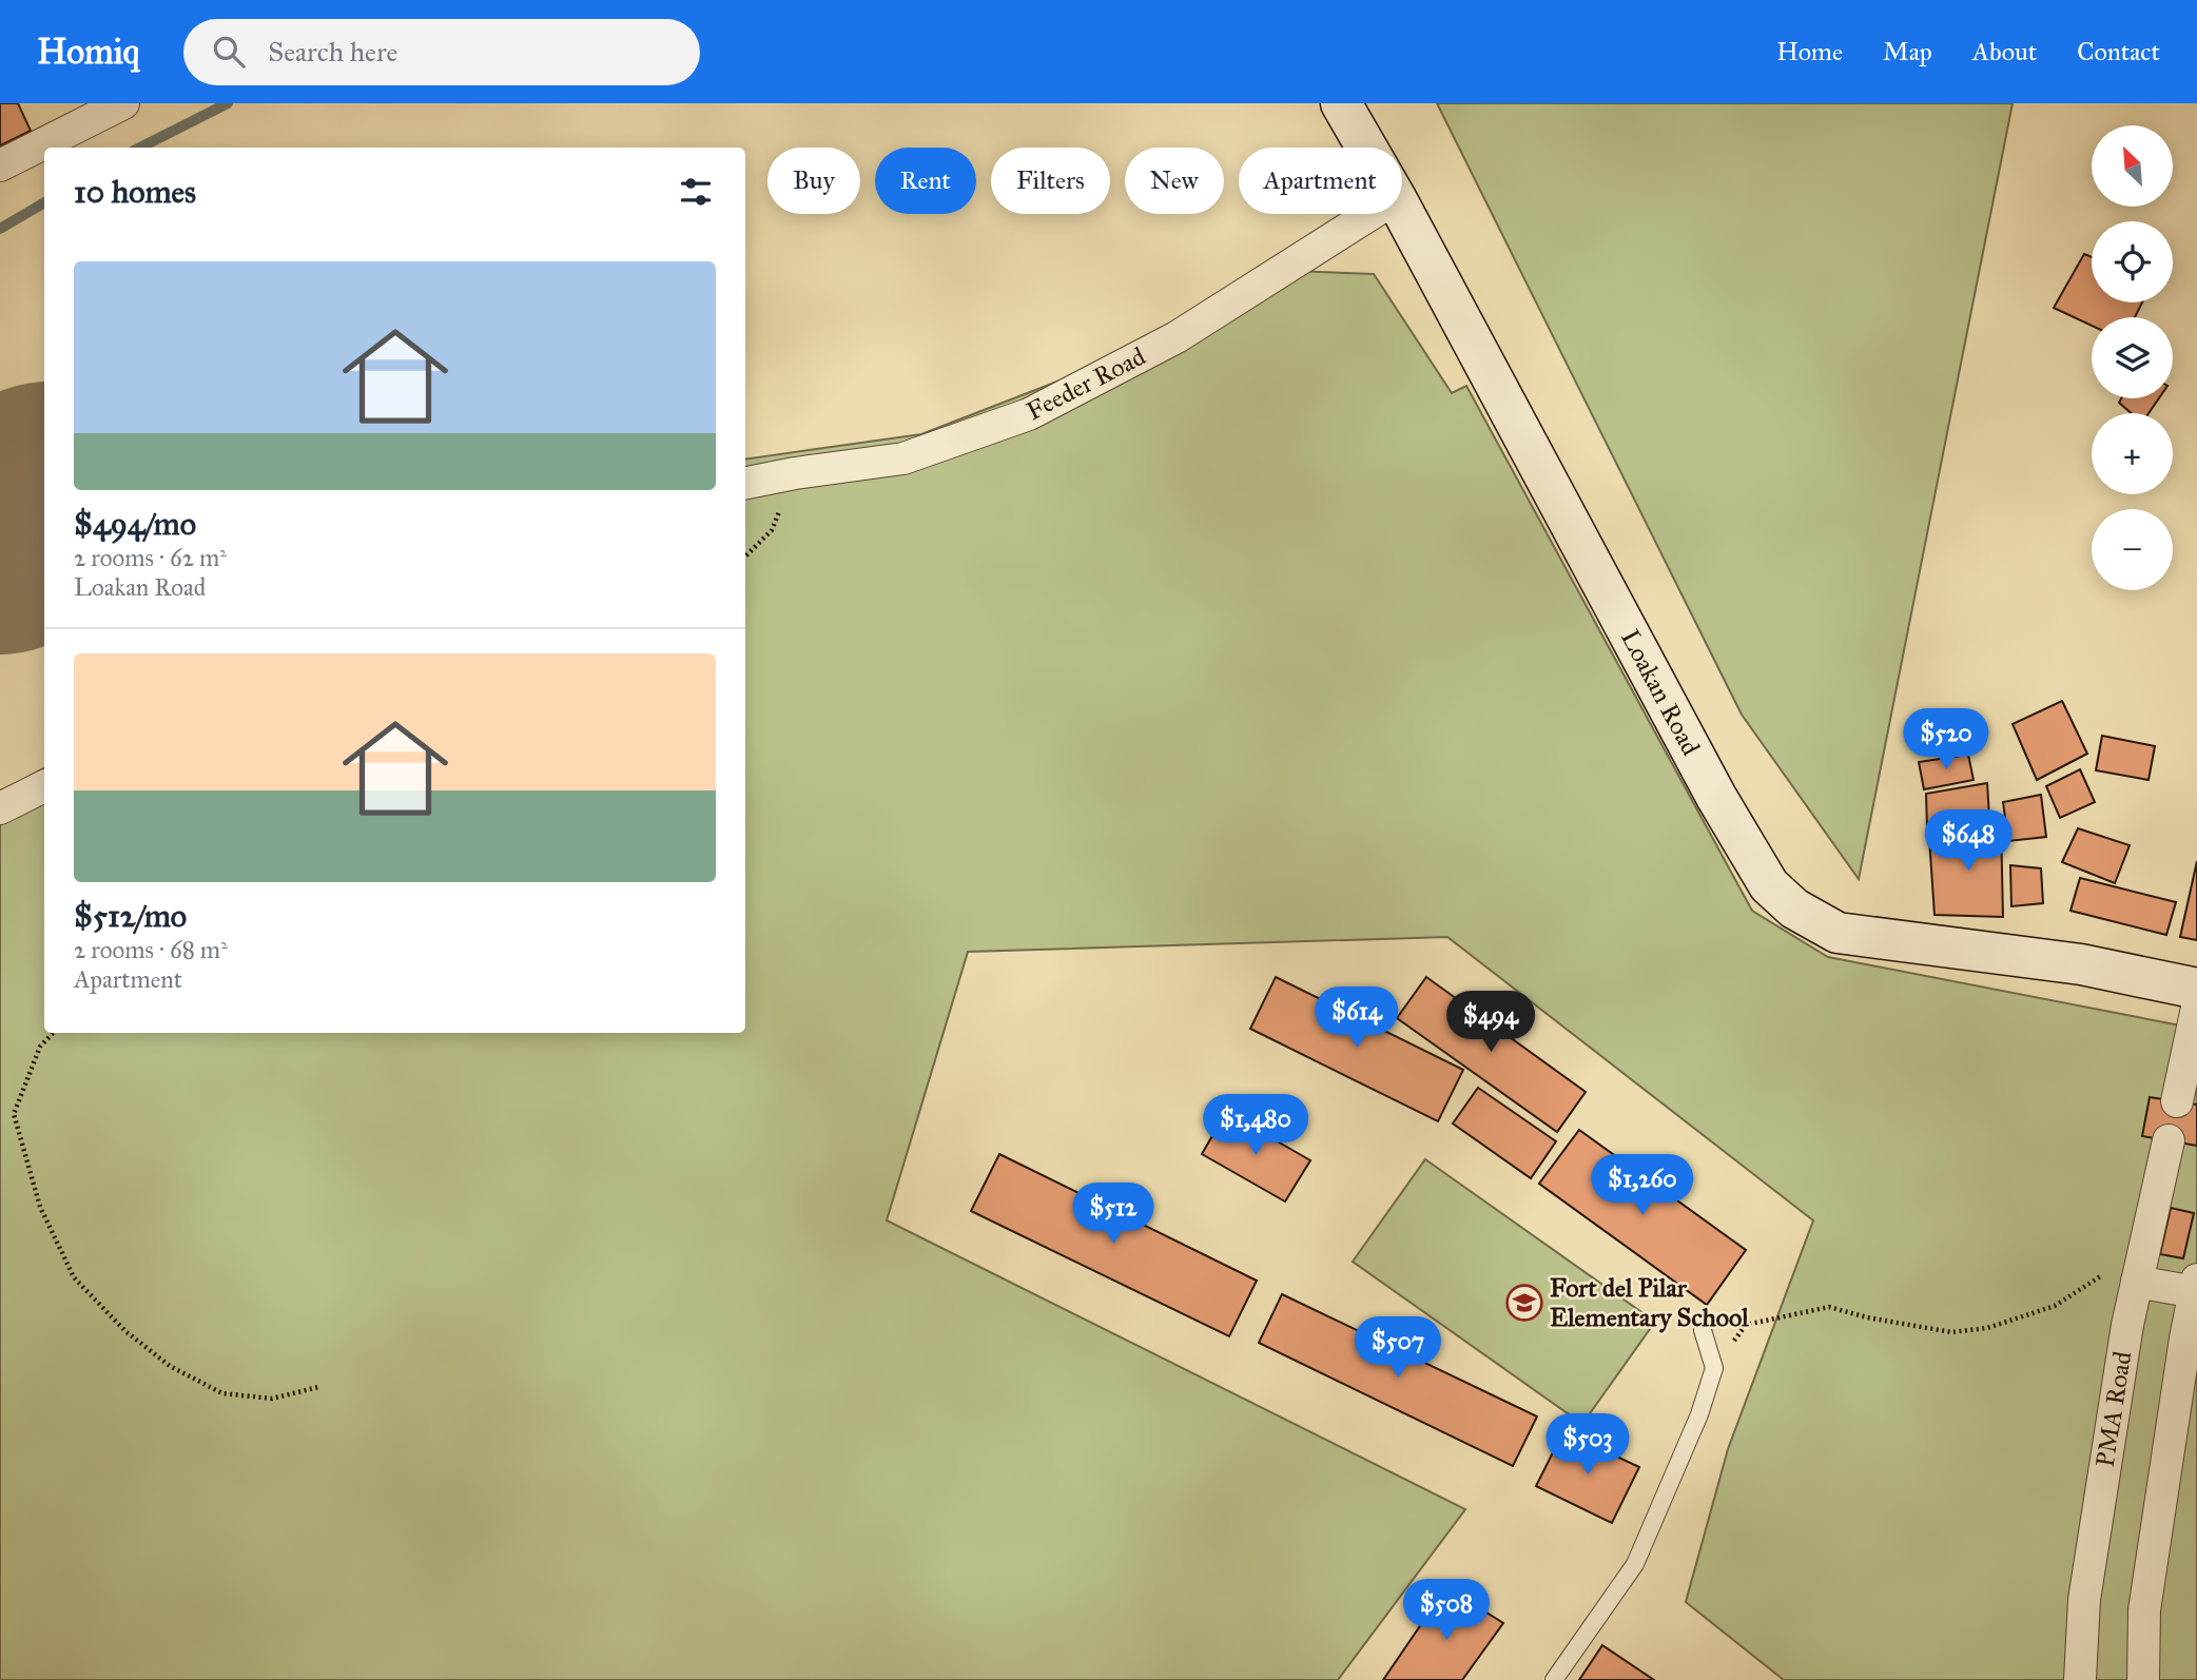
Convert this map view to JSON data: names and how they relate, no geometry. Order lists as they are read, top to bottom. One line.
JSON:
{"streets":{"main road":["Loakan Road"],"street":["Feeder Road","PMA Road"]},"places":{"school or university":["Fort del Pilar Elementary School"]},"north":"top left","page":{"header":"Homiq","search":"Search here","nav":["Home","Map","About","Contact"],"map_buttons":["+","−"],"chip":["Buy","Rent","Filters","New","Apartment"],"heading":"10 homes","list":[{"name":"$494/mo","note":"2 rooms · 62 m² · Loakan Road"},{"name":"$512/mo","note":"2 rooms · 68 m² · Apartment"}],"price":["$520","$648","$614","$494","$1,480","$1,260","$512","$507","$503","$508"]}}
